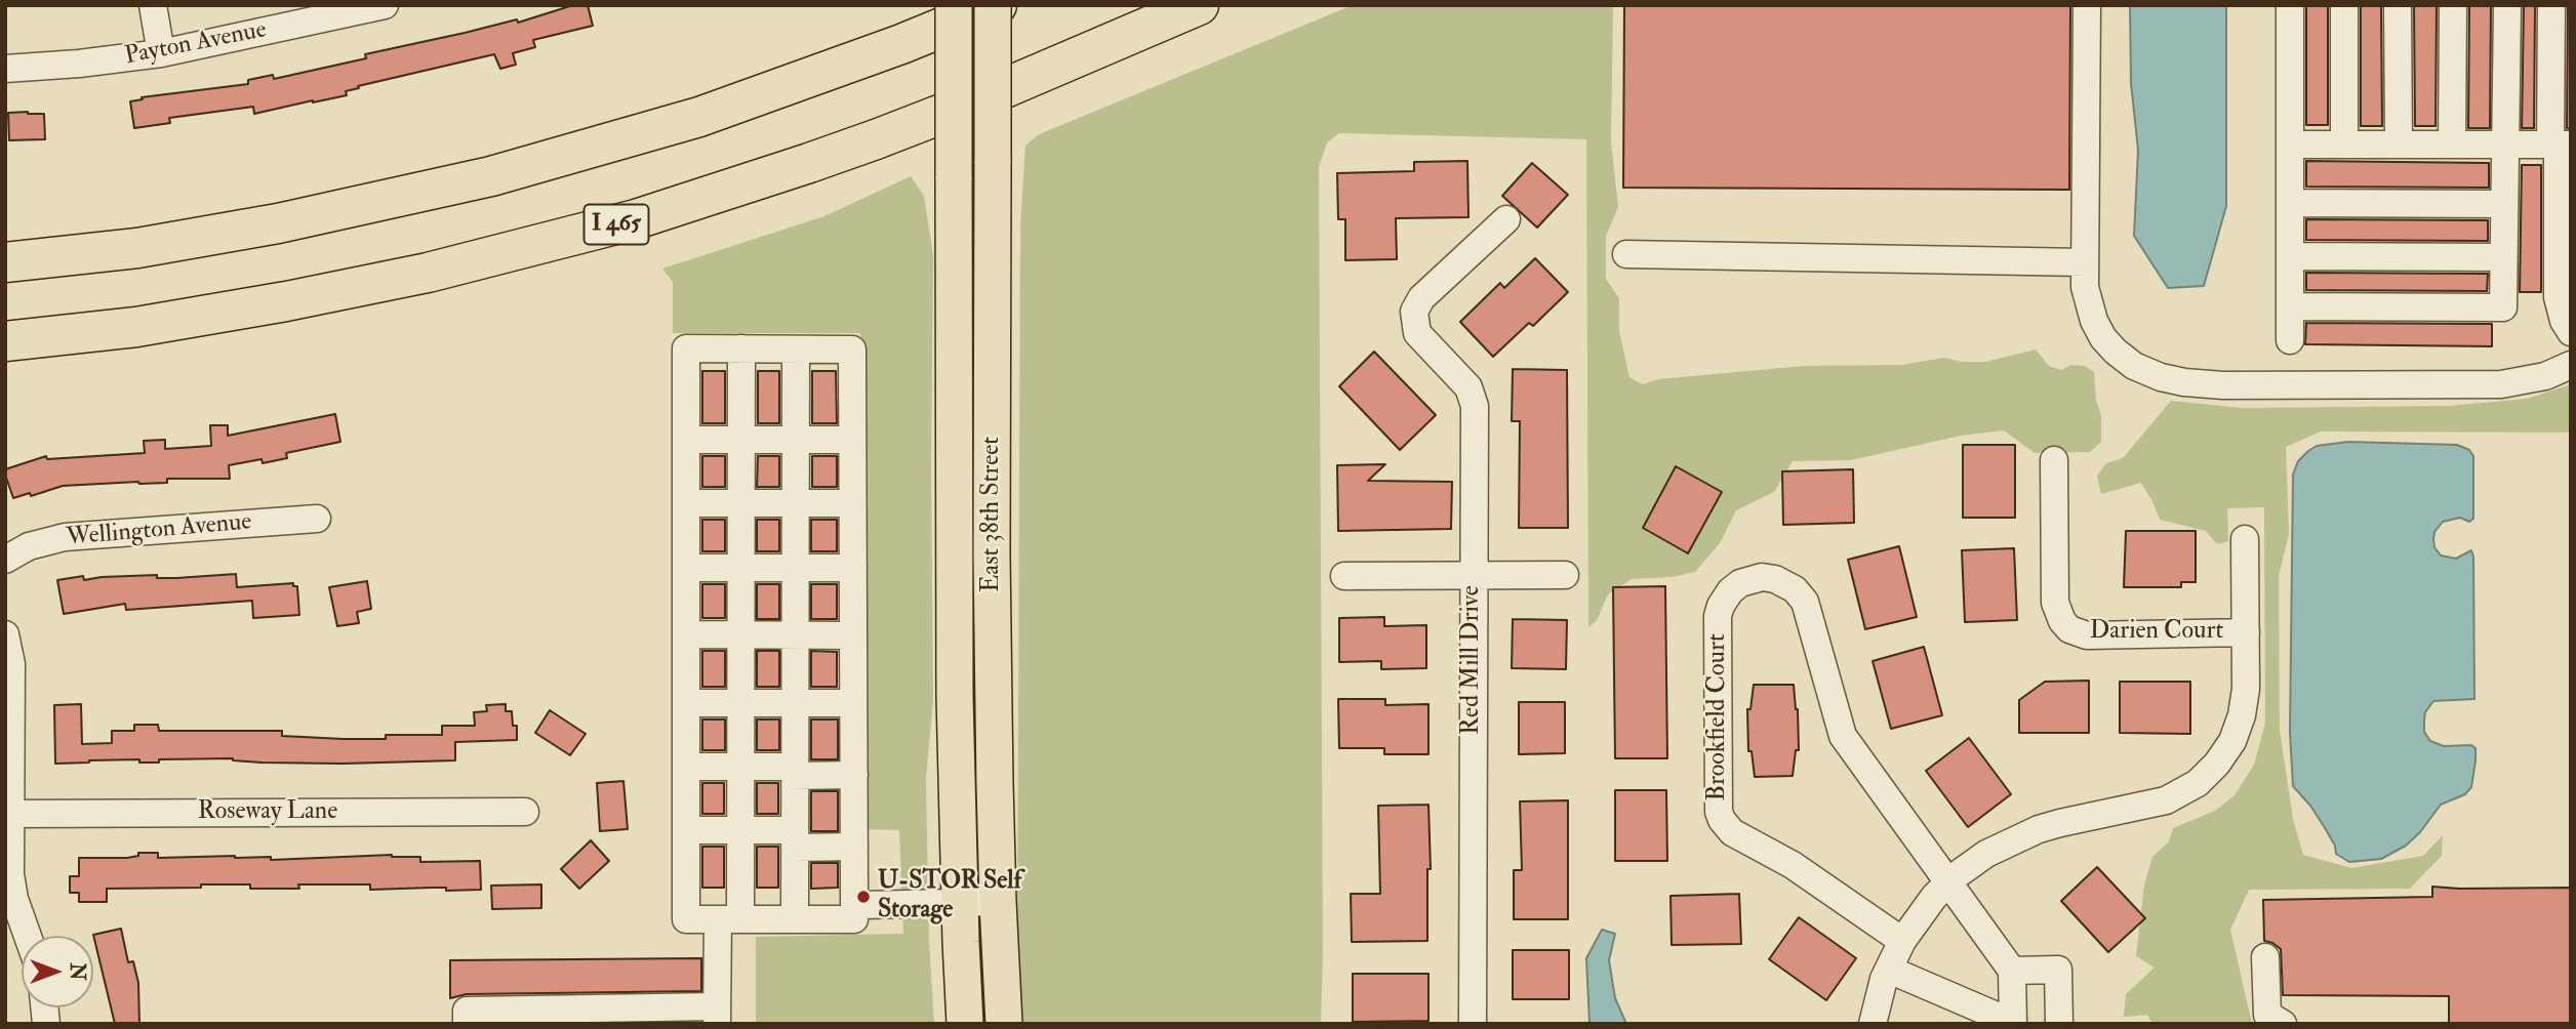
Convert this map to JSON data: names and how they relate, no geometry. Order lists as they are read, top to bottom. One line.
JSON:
{"streets":{"highway":["I 465"],"main road":["East 38th Street"],"street":["Payton Avenue","Wellington Avenue","Darien Court","Red Mill Drive","Brookfield Court","Roseway Lane"]},"places":["U-STOR Self Storage"],"north":"right"}
